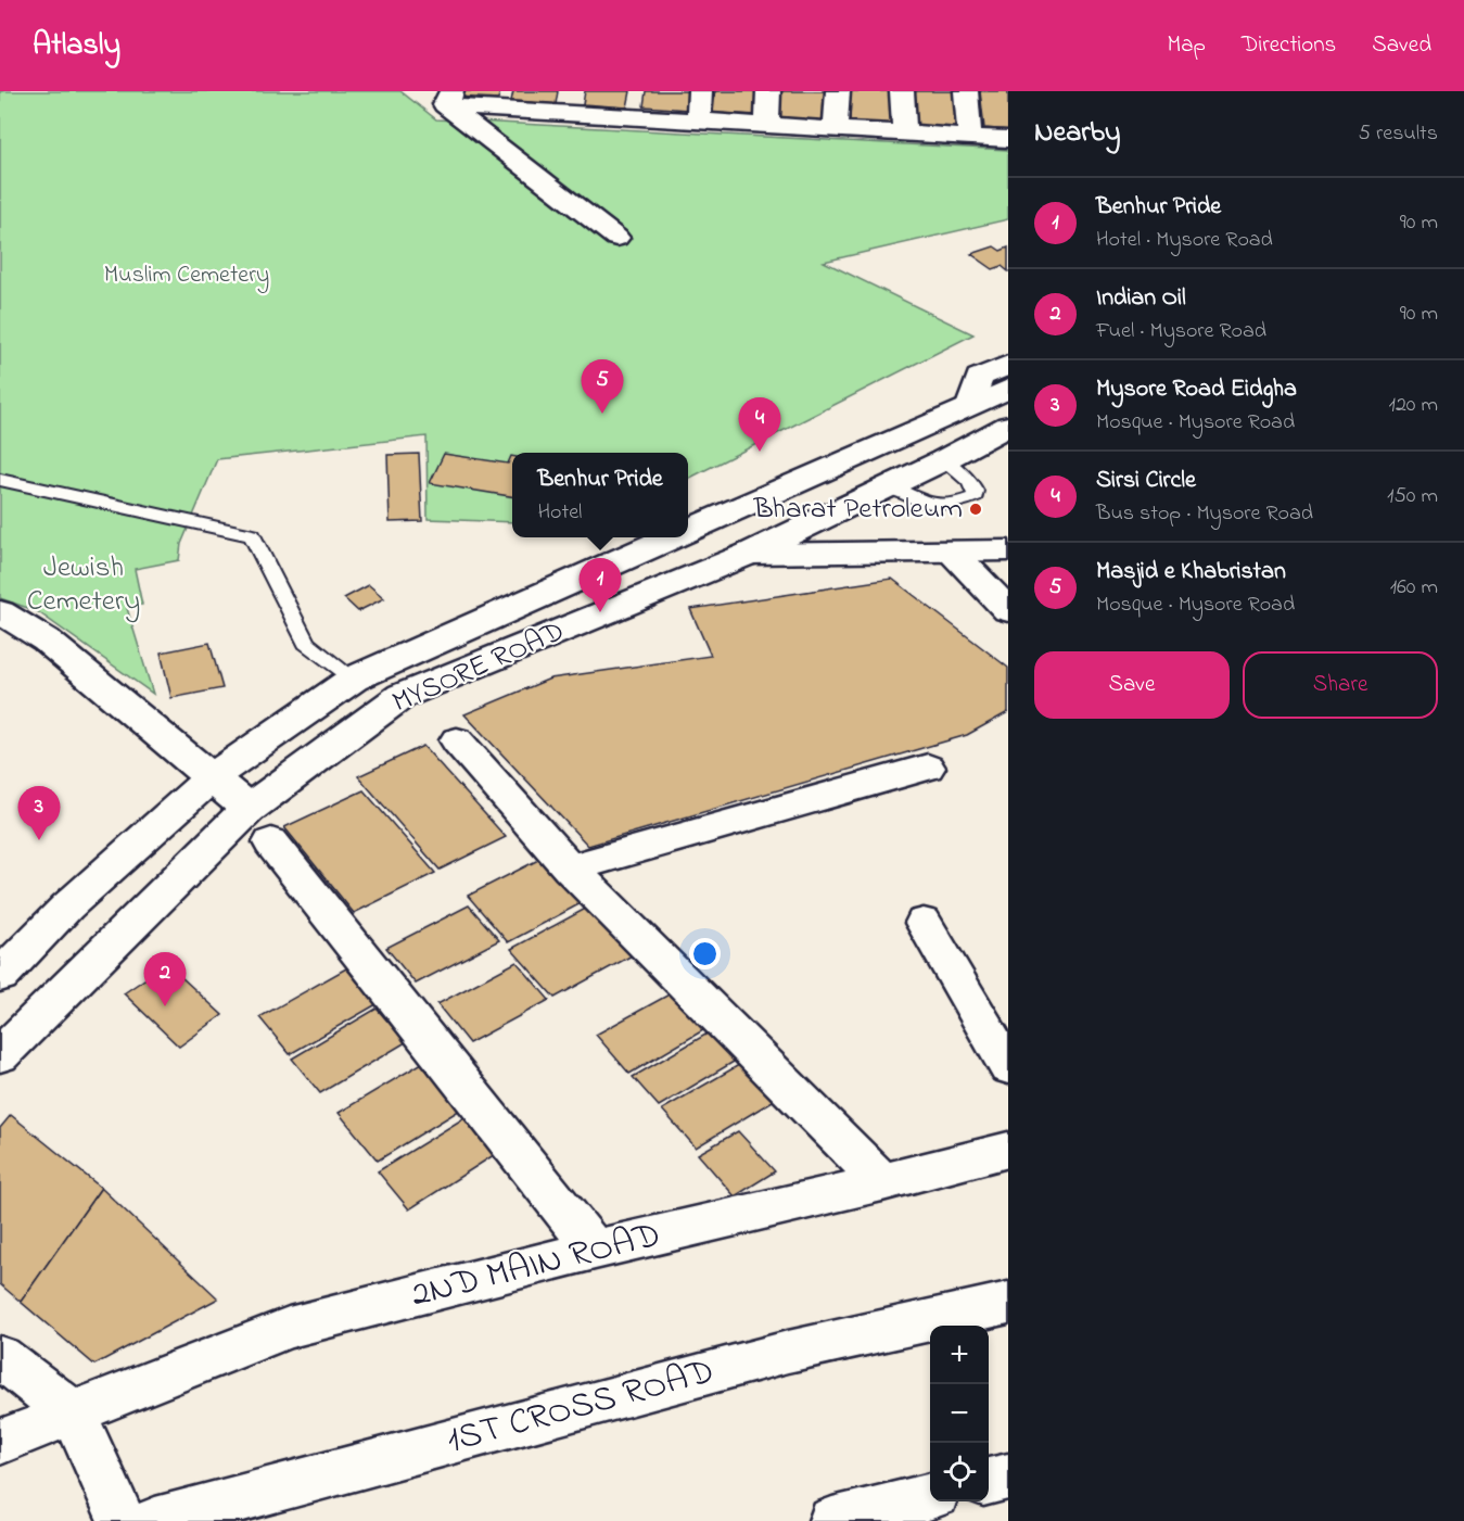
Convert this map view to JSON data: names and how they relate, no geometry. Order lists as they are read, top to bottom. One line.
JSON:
{"streets":{"main road":["MYSORE ROAD","2ND MAIN ROAD","1ST CROSS ROAD"]},"parks":["Muslim Cemetery","Jewish Cemetery"],"places":["Bharat Petroleum"],"page":{"header":"Atlasly","nav":["Map","Directions","Saved"],"heading":["Nearby","5 results"],"list":[{"mark":"1","name":"Benhur Pride","note":"Hotel · Mysore Road","value":"90 m"},{"mark":"2","name":"Indian Oil","note":"Fuel · Mysore Road","value":"90 m"},{"mark":"3","name":"Mysore Road Eidgha","note":"Mosque · Mysore Road","value":"120 m"},{"mark":"4","name":"Sirsi Circle","note":"Bus stop · Mysore Road","value":"150 m"},{"mark":"5","name":"Masjid e Khabristan","note":"Mosque · Mysore Road","value":"160 m"}],"pins":["5","4","1","3","2"],"popup":["Benhur Pride","Hotel"],"buttons":["Save","Share"],"map_buttons":["+","−"]}}
